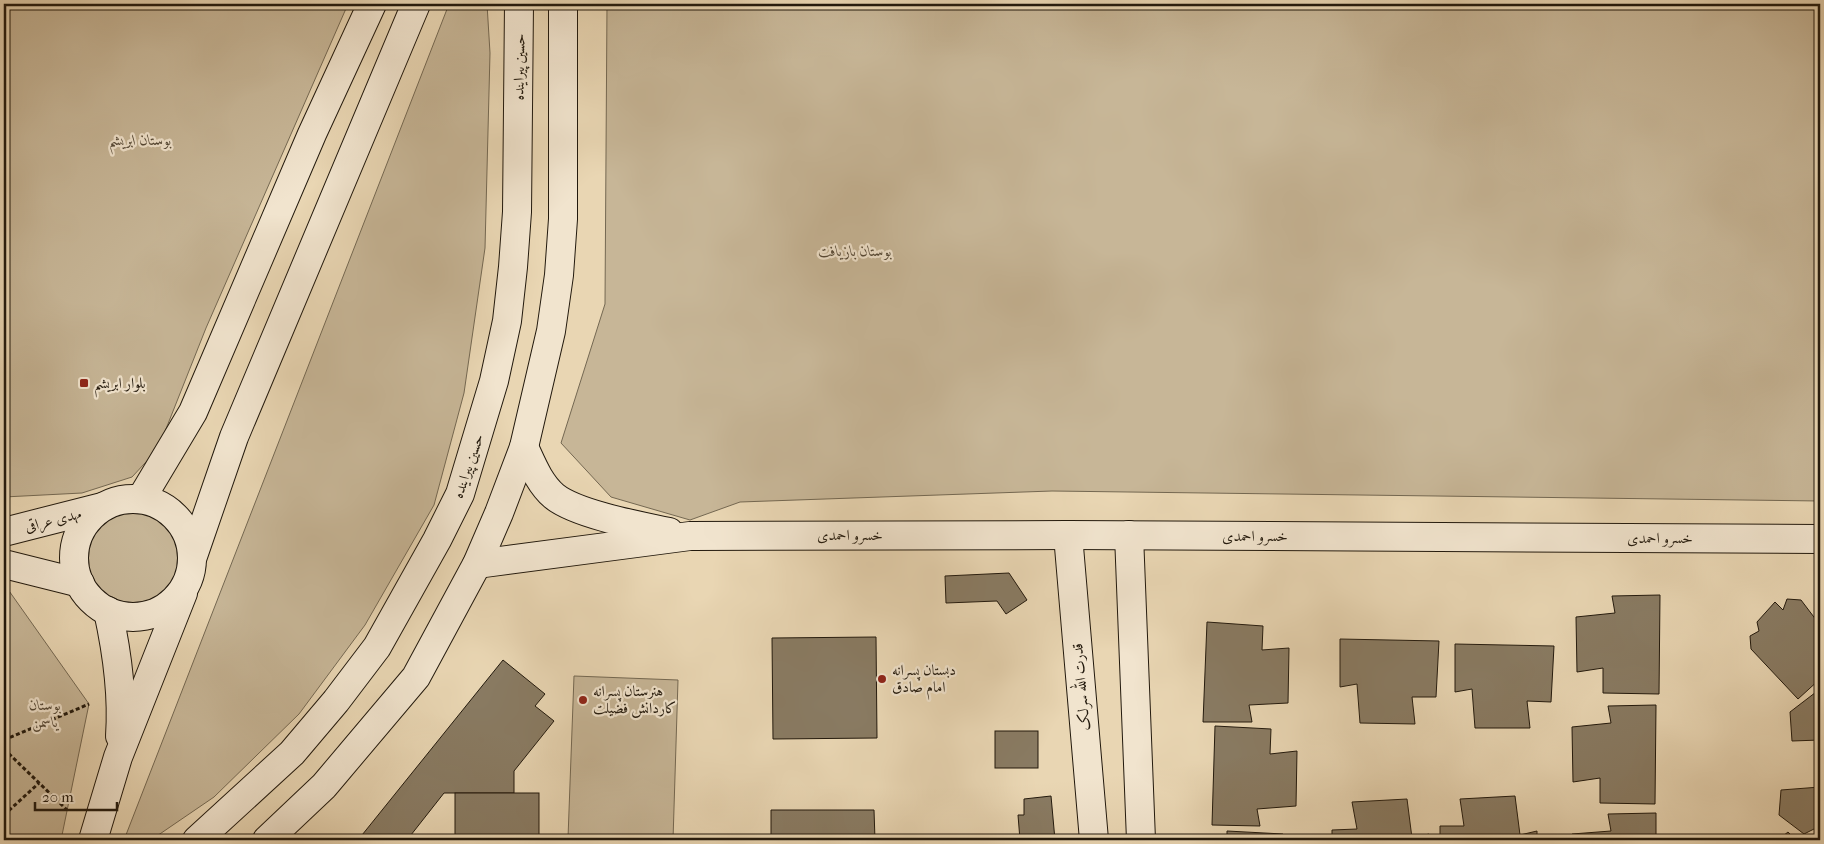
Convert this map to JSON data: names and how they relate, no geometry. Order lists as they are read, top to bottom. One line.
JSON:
{"streets":{"street":["حسین پیراینده","مهدی عراقی","خسرو احمدی","قدرت الله سرلک"]},"crossings":[["خسرو احمدی","قدرت الله سرلک"]],"parks":["بوستان ابریشم","بوستان بازیافت","بوستان یاسمن"],"places":{"transit":["بلوار ابریشم"],"other":["دبستان پسرانه امام صادق","هنرستان پسرانه کاردانش فضیلت"]},"scale_bar":"20 m"}
